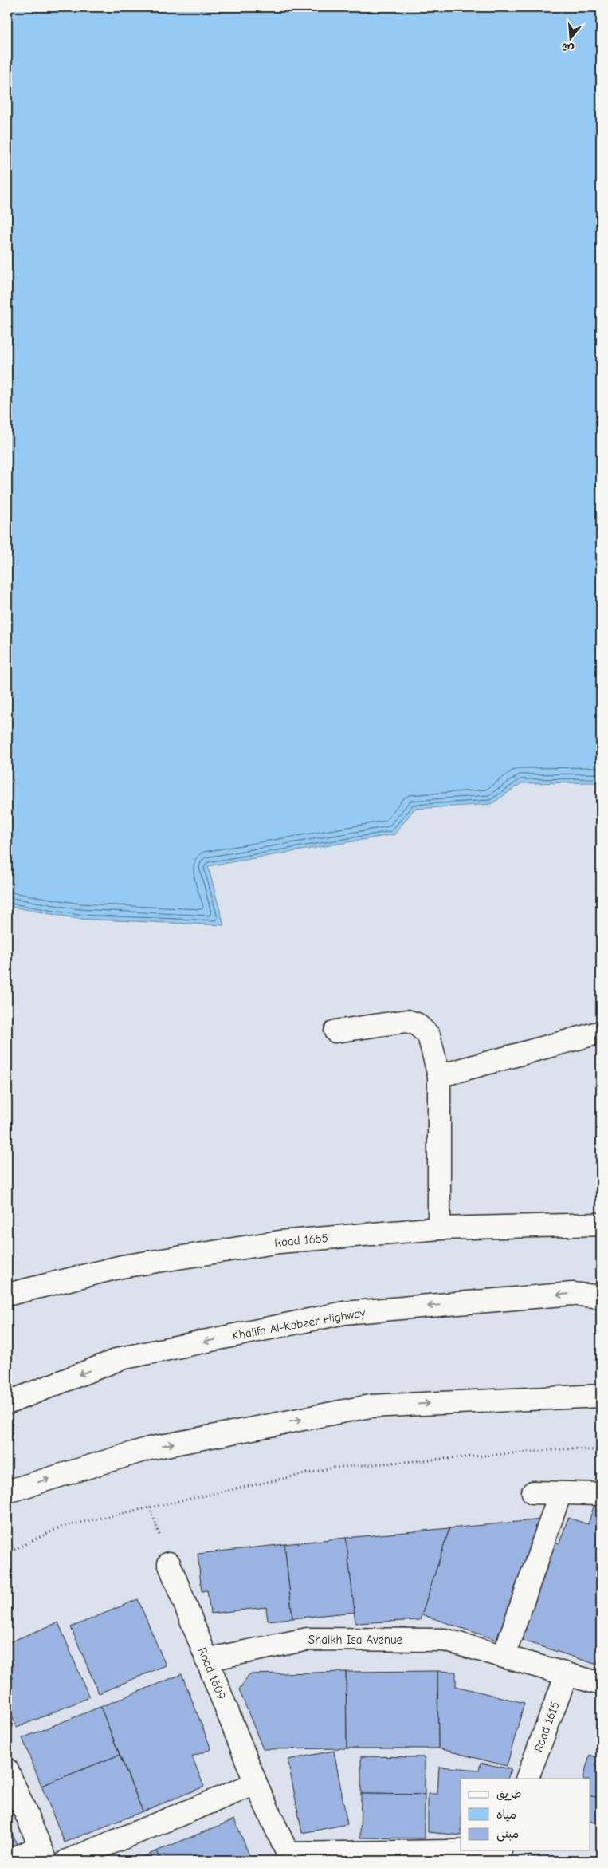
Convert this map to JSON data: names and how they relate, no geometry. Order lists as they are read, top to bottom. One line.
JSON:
{"streets":{"street":["Road 1655","Khalifa Al-Kabeer Highway","Shaikh Isa Avenue","Road 1609","Road 1615"]},"crossings":[["Shaikh Isa Avenue","Road 1609"],["Shaikh Isa Avenue","Road 1615"]],"legend":["طريق","مياه","مبنى"],"north":"bottom"}
